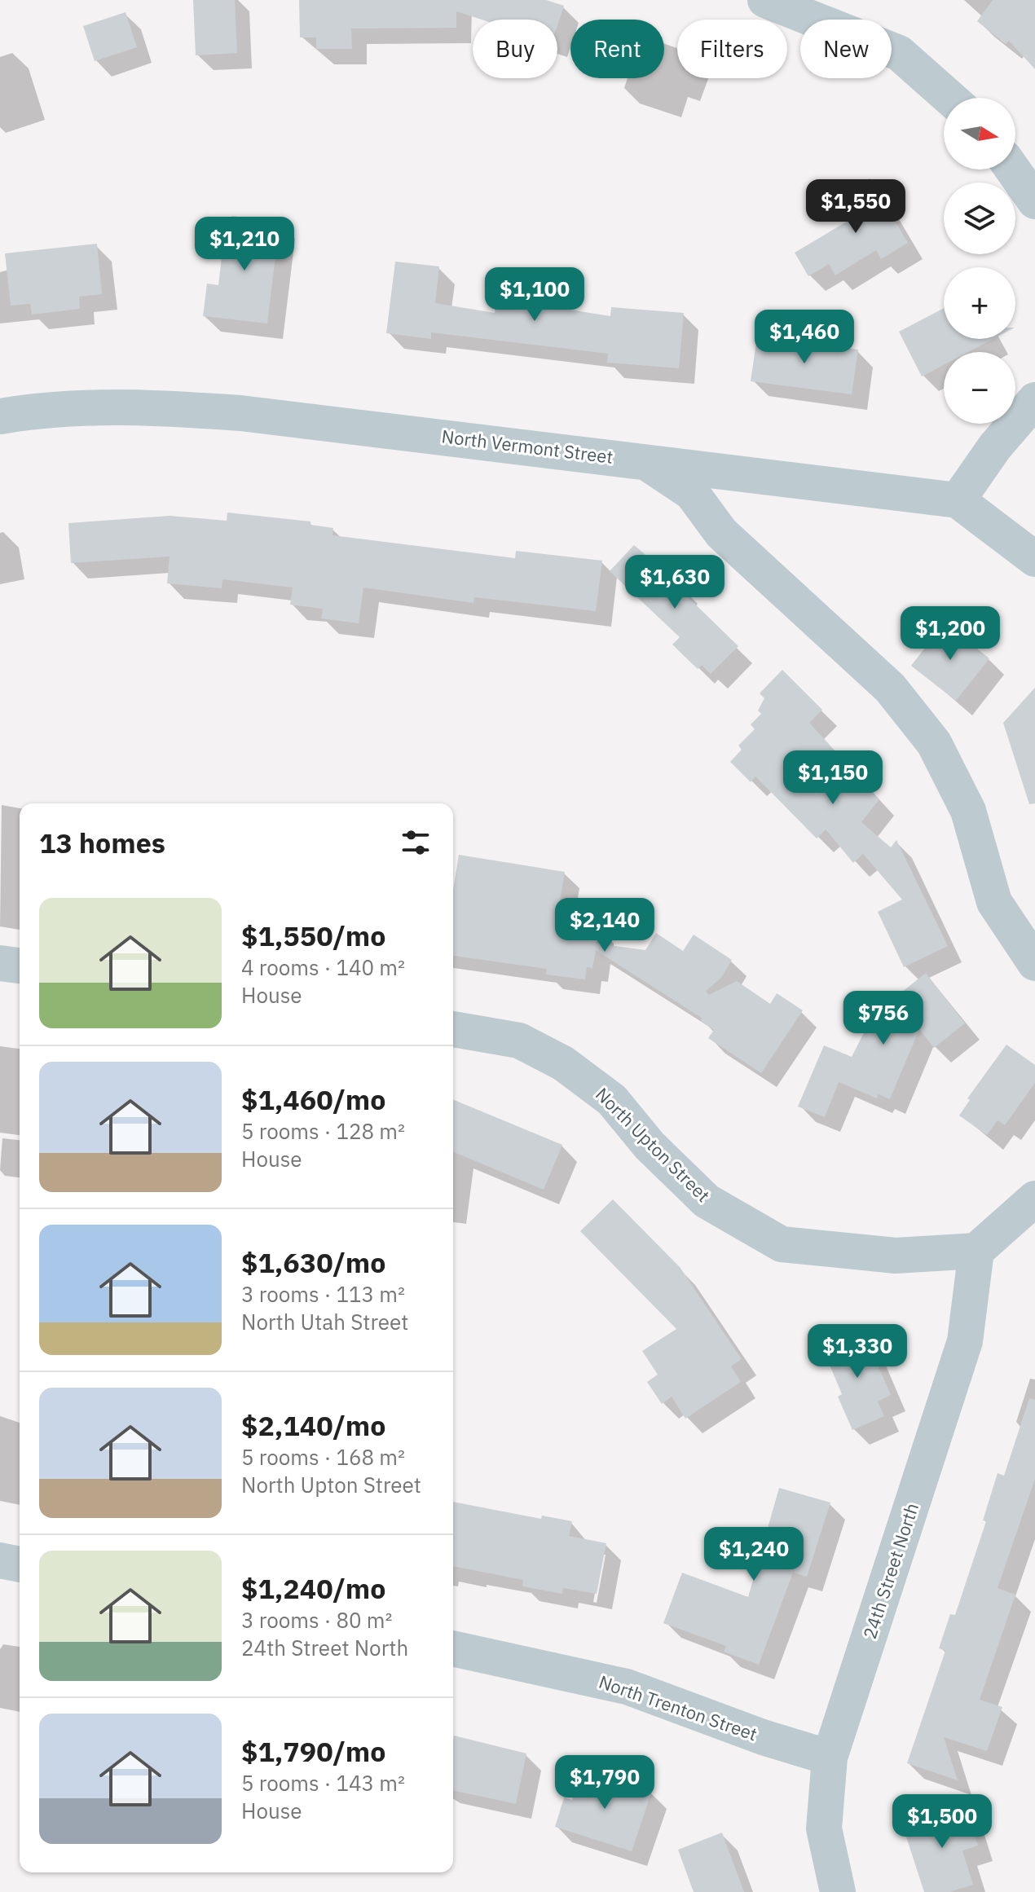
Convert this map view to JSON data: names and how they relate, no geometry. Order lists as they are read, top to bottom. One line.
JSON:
{"streets":{"street":["North Vermont Street","North Upton Street","24th Street North","North Trenton Street"]},"crossings":[["North Upton Street","24th Street North"],["24th Street North","North Trenton Street"]],"north":"right","page":{"chip":["Buy","Rent","Filters","New"],"map_buttons":["+","−"],"price":["$1,550","$1,210","$1,100","$1,460","$1,630","$1,200","$1,150","$2,140","$756","$1,330","$1,240","$1,790","$1,500"],"heading":"13 homes","list":[{"name":"$1,550/mo","note":"4 rooms · 140 m² · House"},{"name":"$1,460/mo","note":"5 rooms · 128 m² · House"},{"name":"$1,630/mo","note":"3 rooms · 113 m² · North Utah Street"},{"name":"$2,140/mo","note":"5 rooms · 168 m² · North Upton Street"},{"name":"$1,240/mo","note":"3 rooms · 80 m² · 24th Street North"},{"name":"$1,790/mo","note":"5 rooms · 143 m² · House"}]}}
